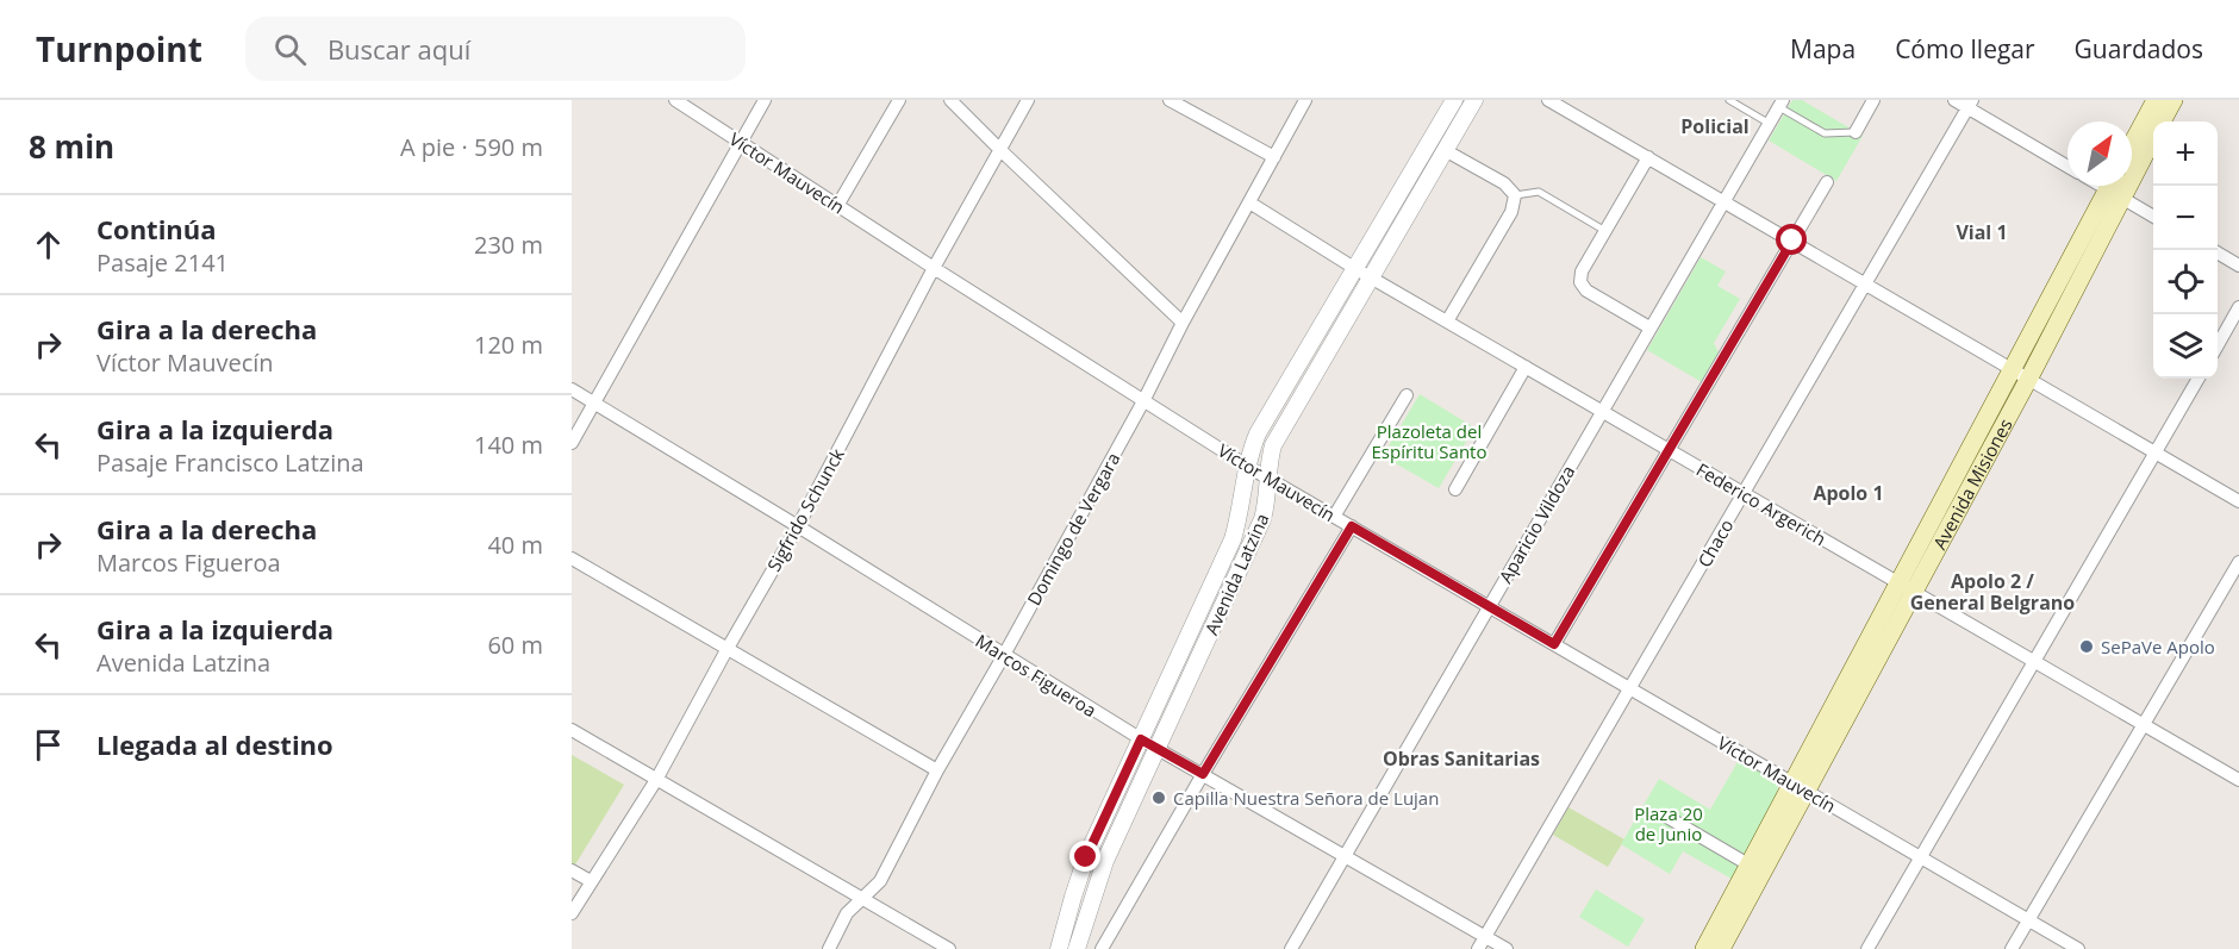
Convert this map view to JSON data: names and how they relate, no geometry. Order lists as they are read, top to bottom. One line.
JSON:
{"streets":{"main road":["Avenida Misiones"],"street":["Víctor Mauvecín","Federico Argerich","Sigfrido Schunck","Aparicio Vildoza","Domingo de Vergara","Chaco","Avenida Latzina","Marcos Figueroa"]},"crossings":[["Víctor Mauvecín","Avenida Misiones"],["Víctor Mauvecín","Sigfrido Schunck"],["Víctor Mauvecín","Aparicio Vildoza"],["Víctor Mauvecín","Domingo de Vergara"],["Víctor Mauvecín","Chaco"],["Víctor Mauvecín","Avenida Latzina"],["Avenida Misiones","Federico Argerich"],["Federico Argerich","Aparicio Vildoza"],["Federico Argerich","Domingo de Vergara"],["Federico Argerich","Chaco"],["Federico Argerich","Avenida Latzina"],["Sigfrido Schunck","Marcos Figueroa"],["Aparicio Vildoza","Marcos Figueroa"],["Domingo de Vergara","Marcos Figueroa"],["Chaco","Marcos Figueroa"],["Avenida Latzina","Marcos Figueroa"]],"districts":["Policial","Vial 1","Apolo 1","Apolo 2 / General Belgrano","Obras Sanitarias"],"parks":["Plazoleta del Espíritu Santo","Plaza 20 de Junio"],"places":["SePaVe Apolo","Capilla Nuestra Señora de Lujan"],"north":"top right","page":{"header":"Turnpoint","search":"Buscar aquí","nav":["Mapa","Cómo llegar","Guardados"],"heading":["8 min","A pie · 590 m"],"map_buttons":["+","−"],"list":[["Continúa","Pasaje 2141","230 m"],["Gira a la derecha","Víctor Mauvecín","120 m"],["Gira a la izquierda","Pasaje Francisco Latzina","140 m"],["Gira a la derecha","Marcos Figueroa","40 m"],["Gira a la izquierda","Avenida Latzina","60 m"],"Llegada al destino"]}}
